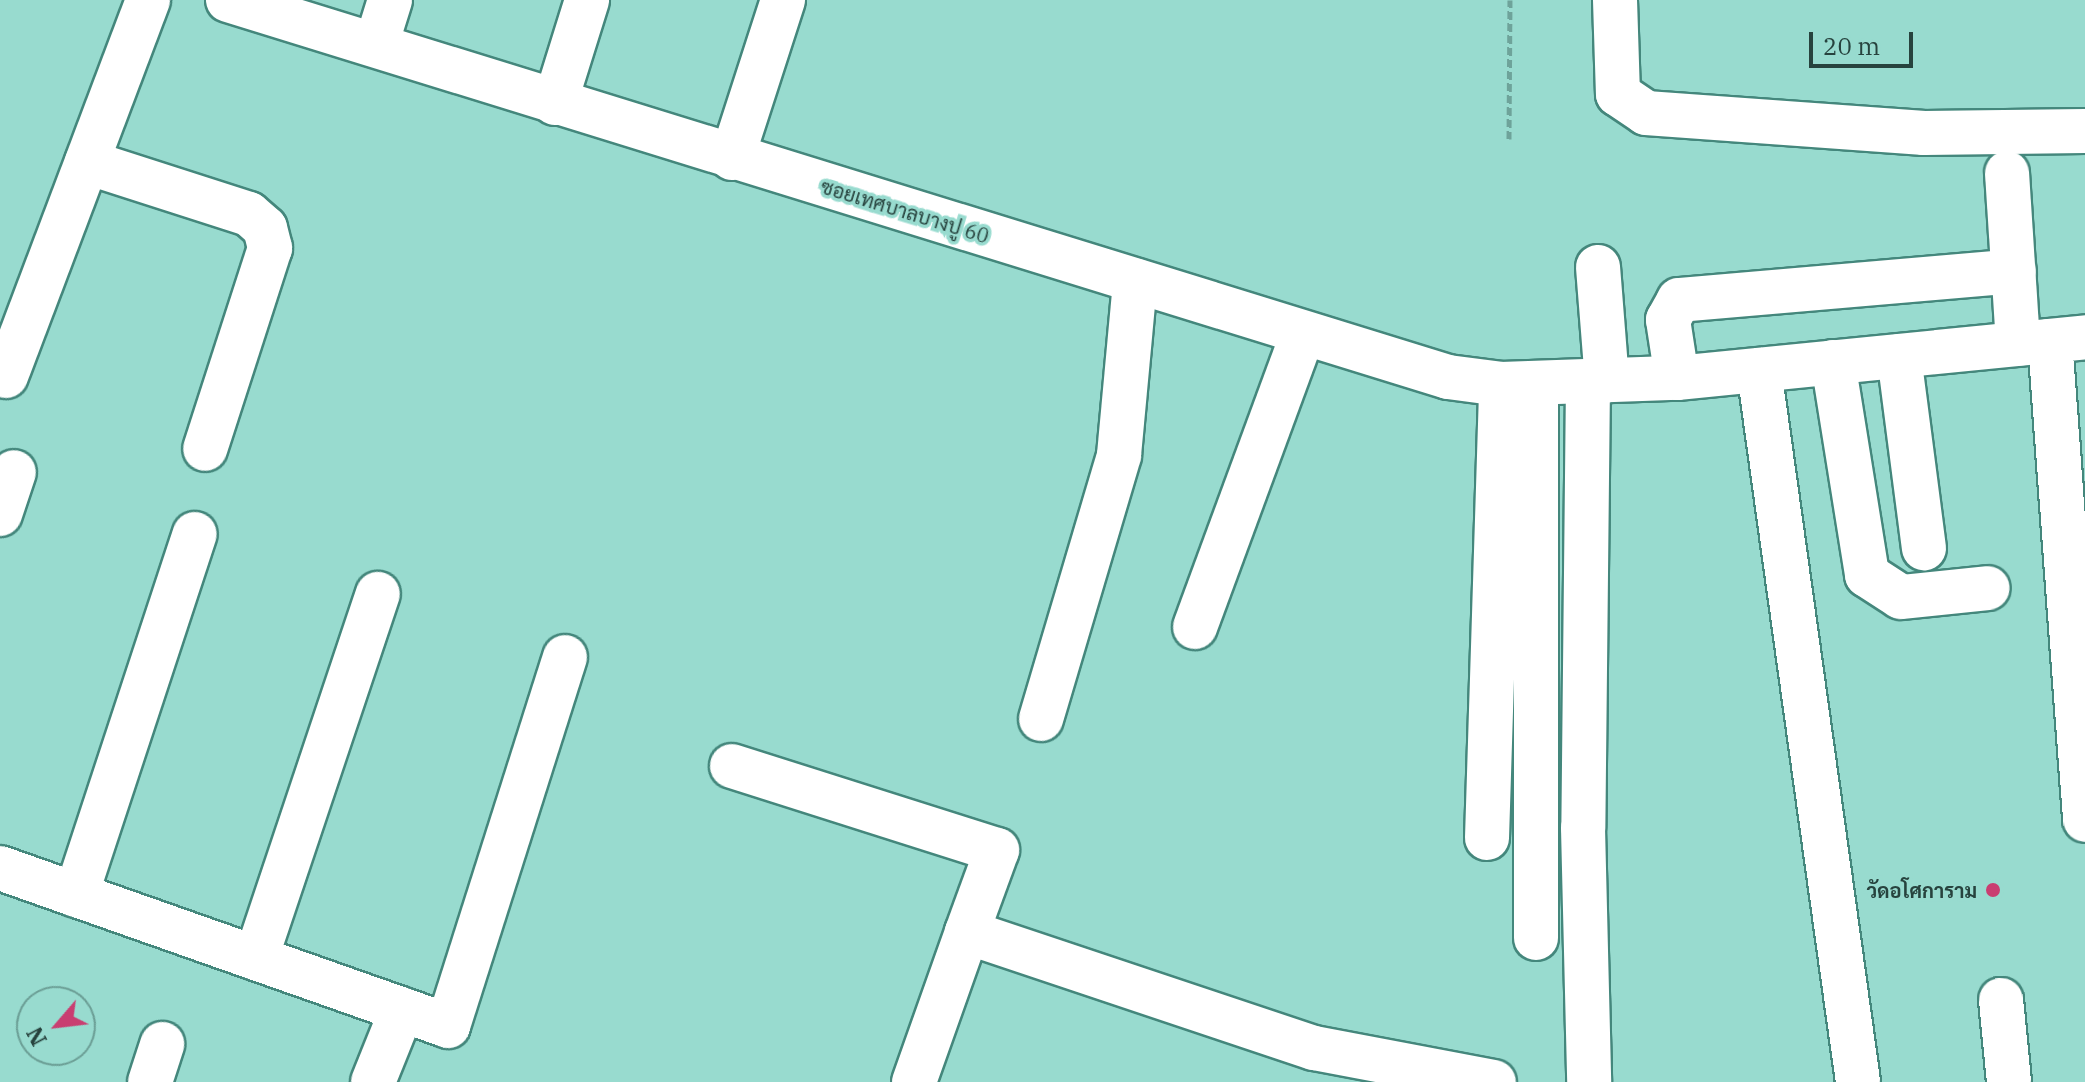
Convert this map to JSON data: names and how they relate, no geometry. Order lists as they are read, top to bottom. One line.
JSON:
{"streets":{"street":["ซอยเทศบาลบางปู 60"]},"places":["วัดอโศการาม"],"scale_bar":"20 m","north":"bottom left"}
